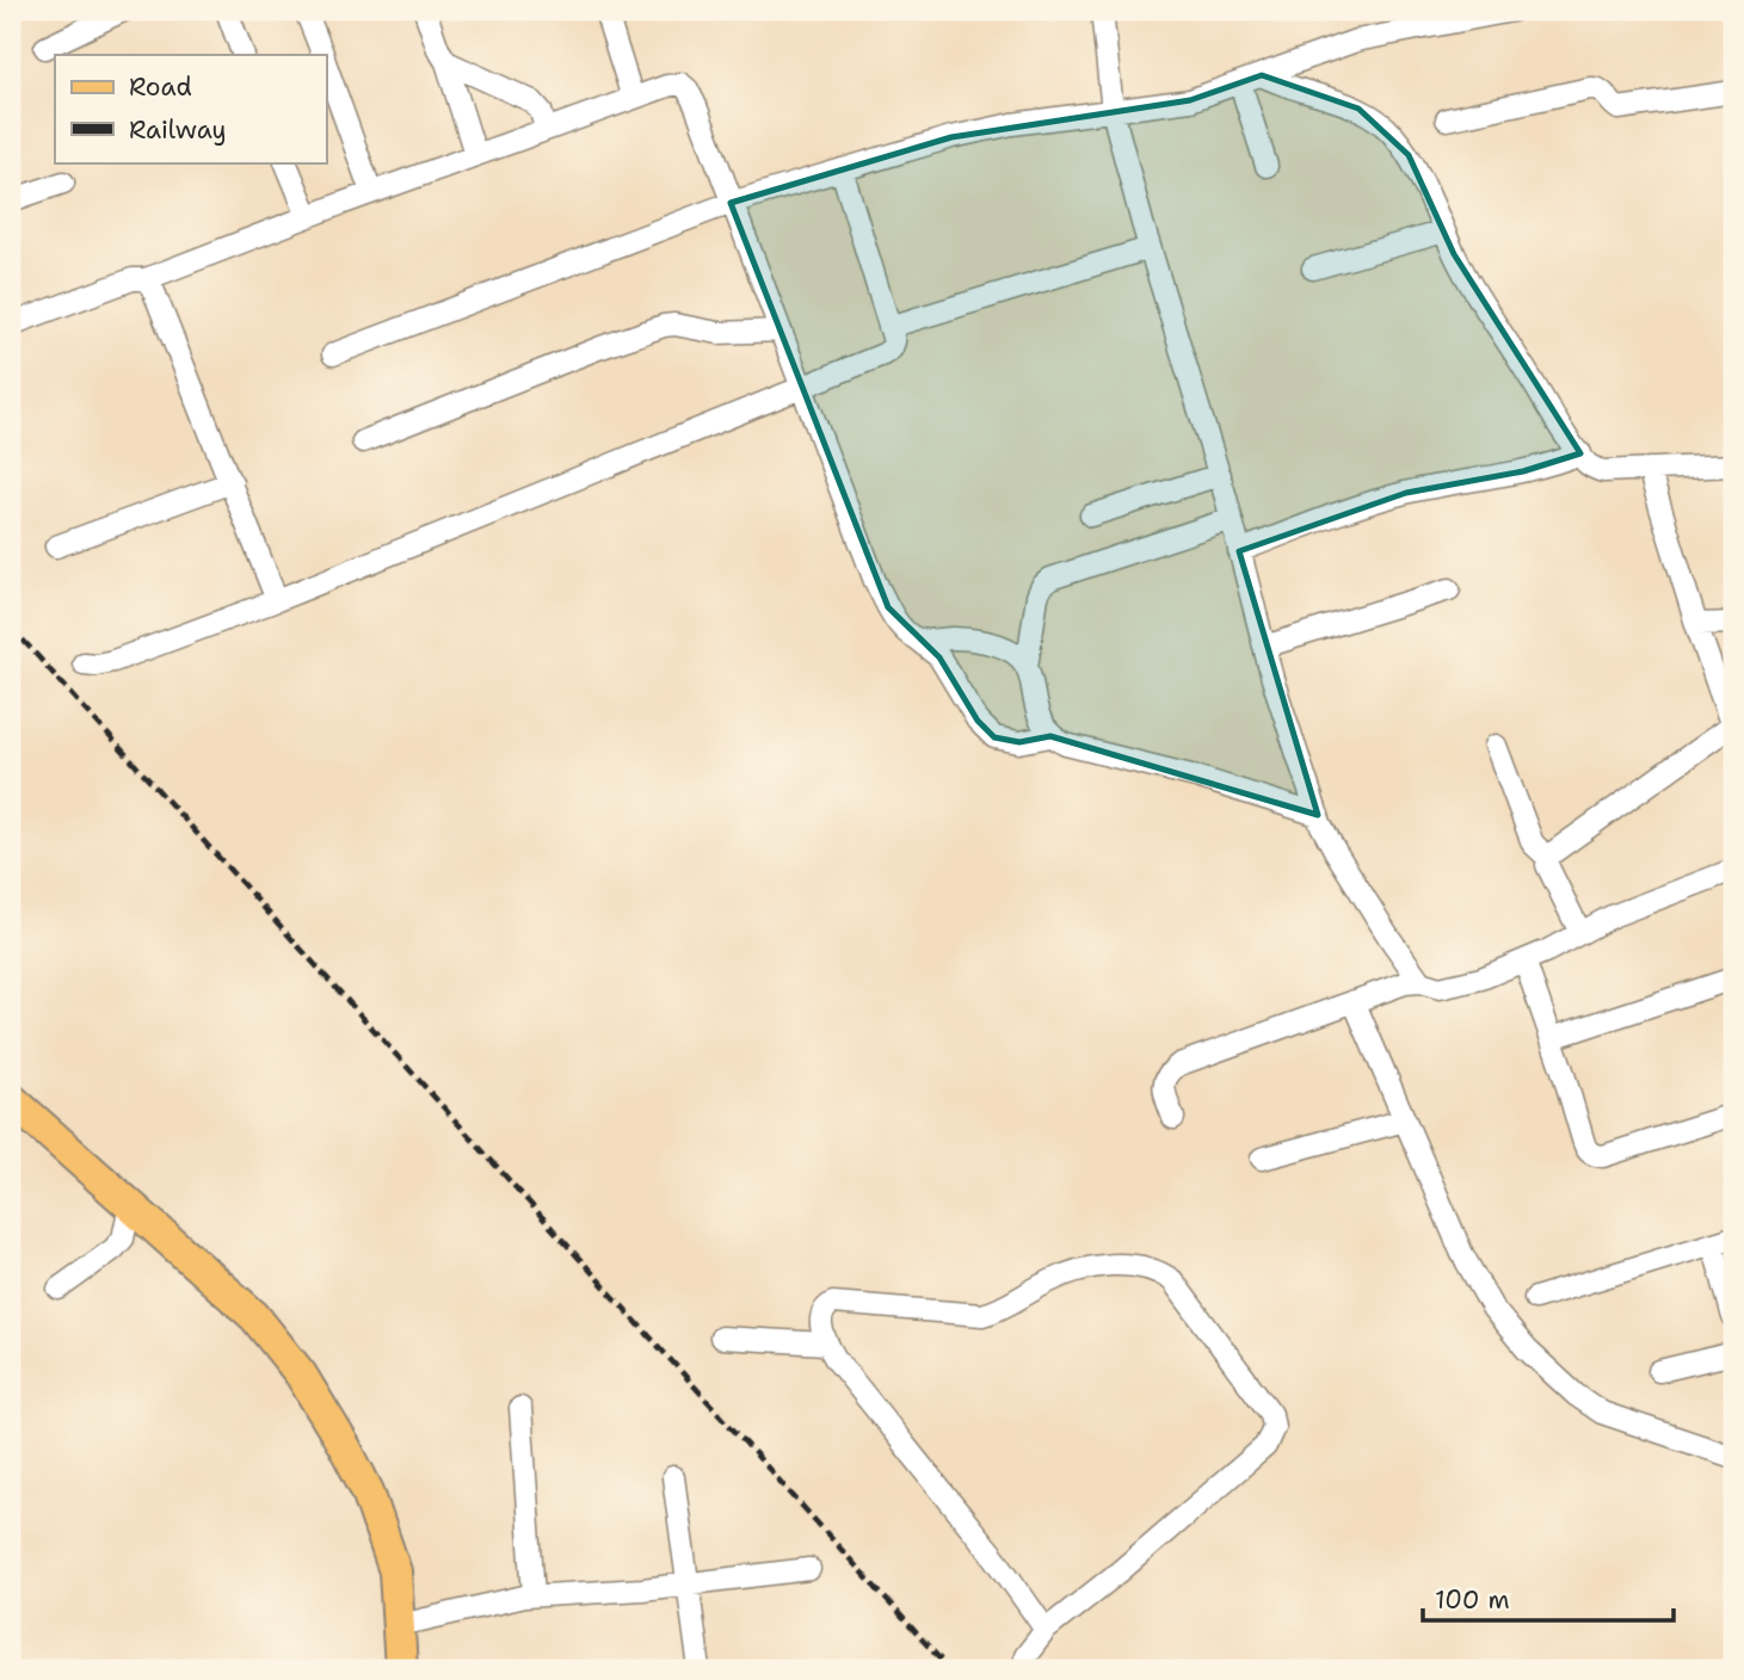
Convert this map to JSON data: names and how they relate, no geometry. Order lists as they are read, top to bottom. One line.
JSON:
{"legend":["Road","Railway"],"scale_bar":"100 m"}
